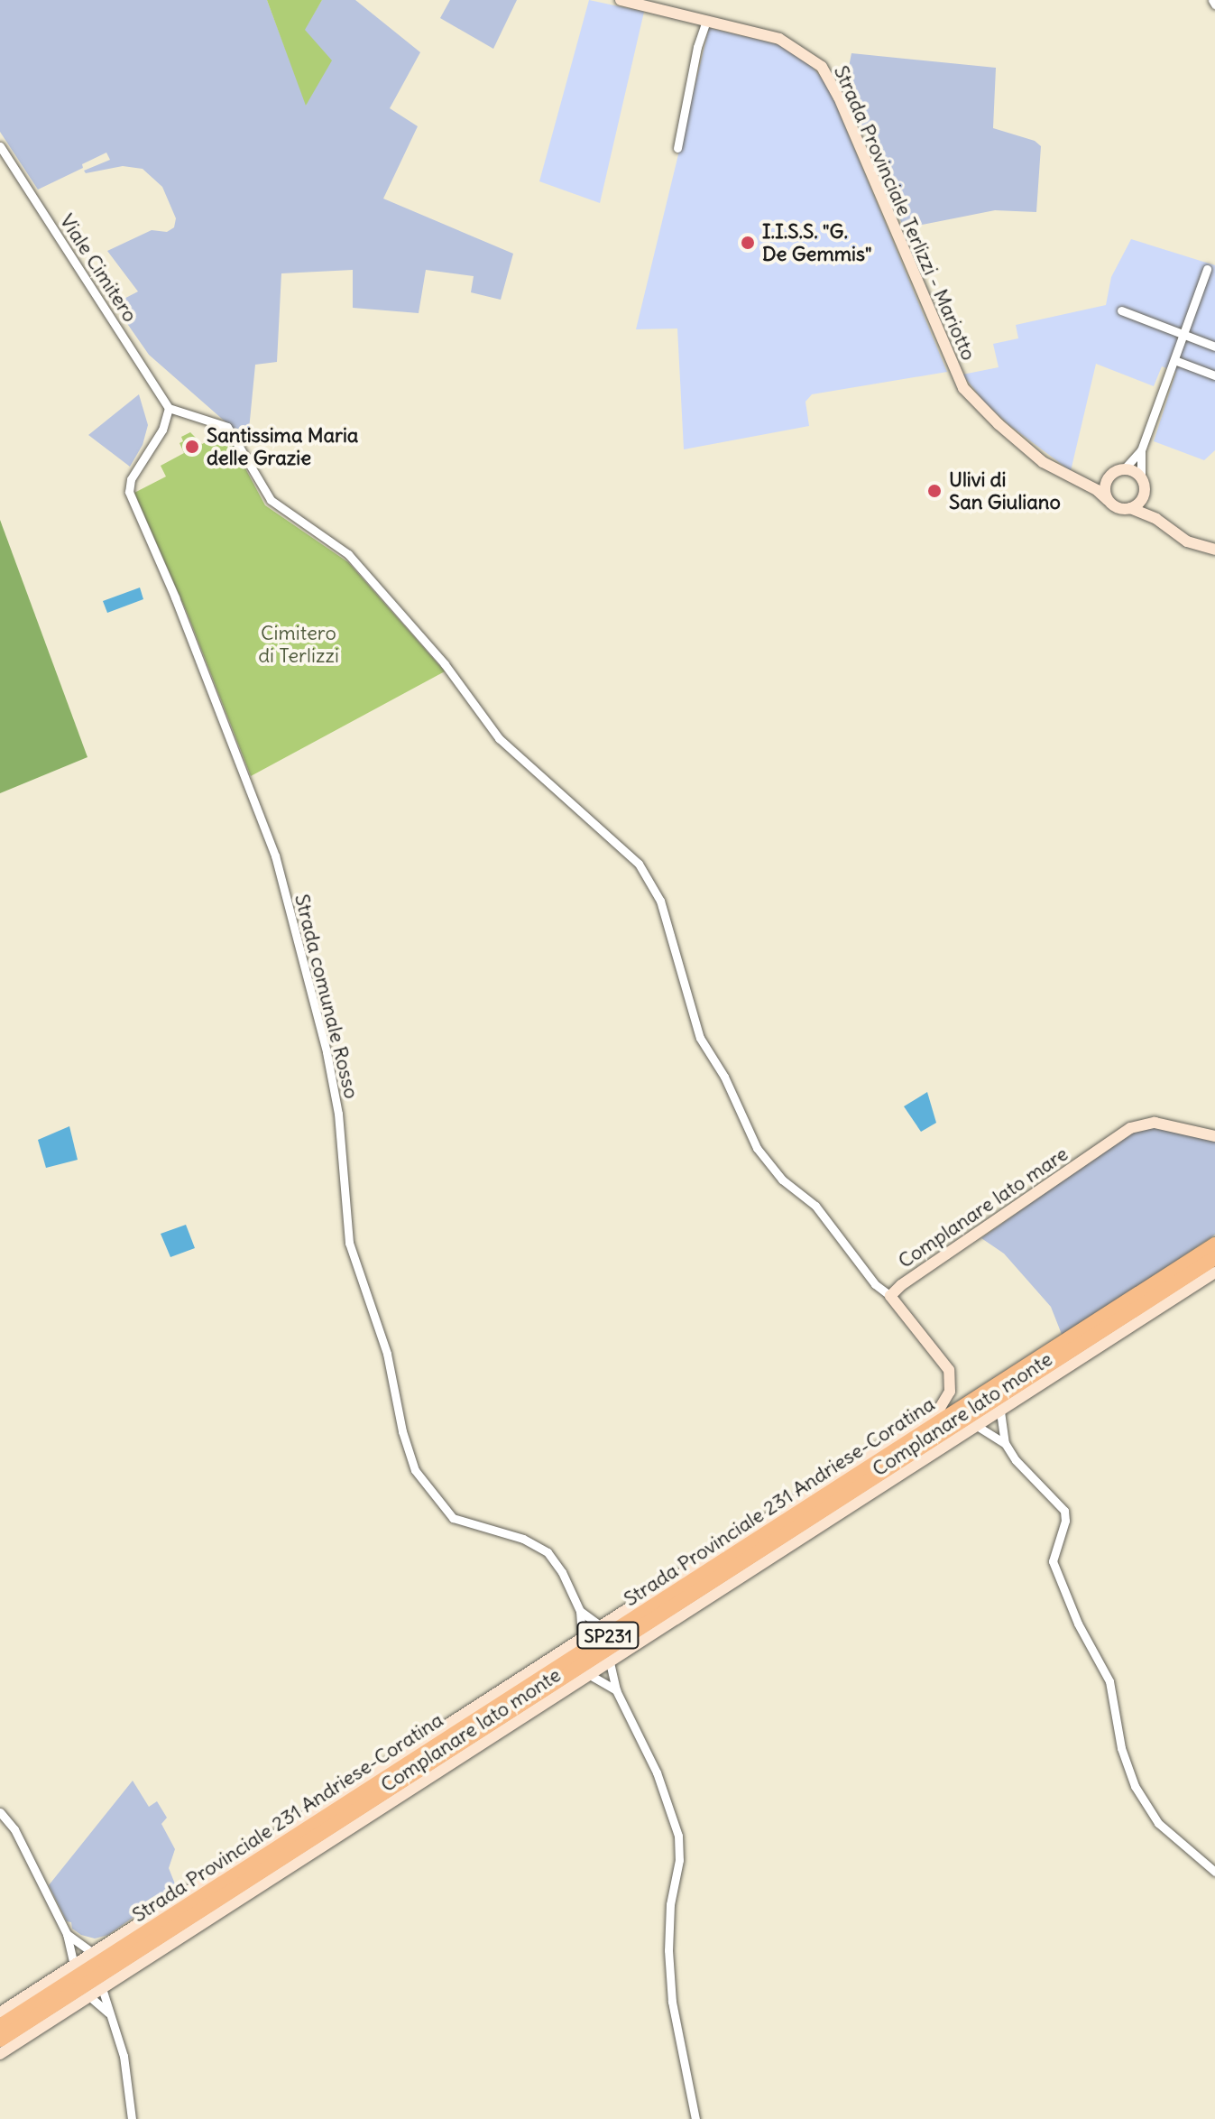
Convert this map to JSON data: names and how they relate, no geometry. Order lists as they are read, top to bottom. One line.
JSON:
{"streets":{"highway":["Strada Provinciale 231 Andriese-Coratina","SP231"],"street":["Strada Provinciale Terlizzi - Mariotto","Viale Cimitero","Strada comunale Rosso","Complanare lato mare","Complanare lato monte"]},"crossings":[["Viale Cimitero","Strada comunale Rosso"],["Strada comunale Rosso","Complanare lato mare"]],"parks":["Cimitero di Terlizzi"],"places":["I.I.S.S. \"G. De Gemmis\"","Santissima Maria delle Grazie","Ulivi di San Giuliano"]}
